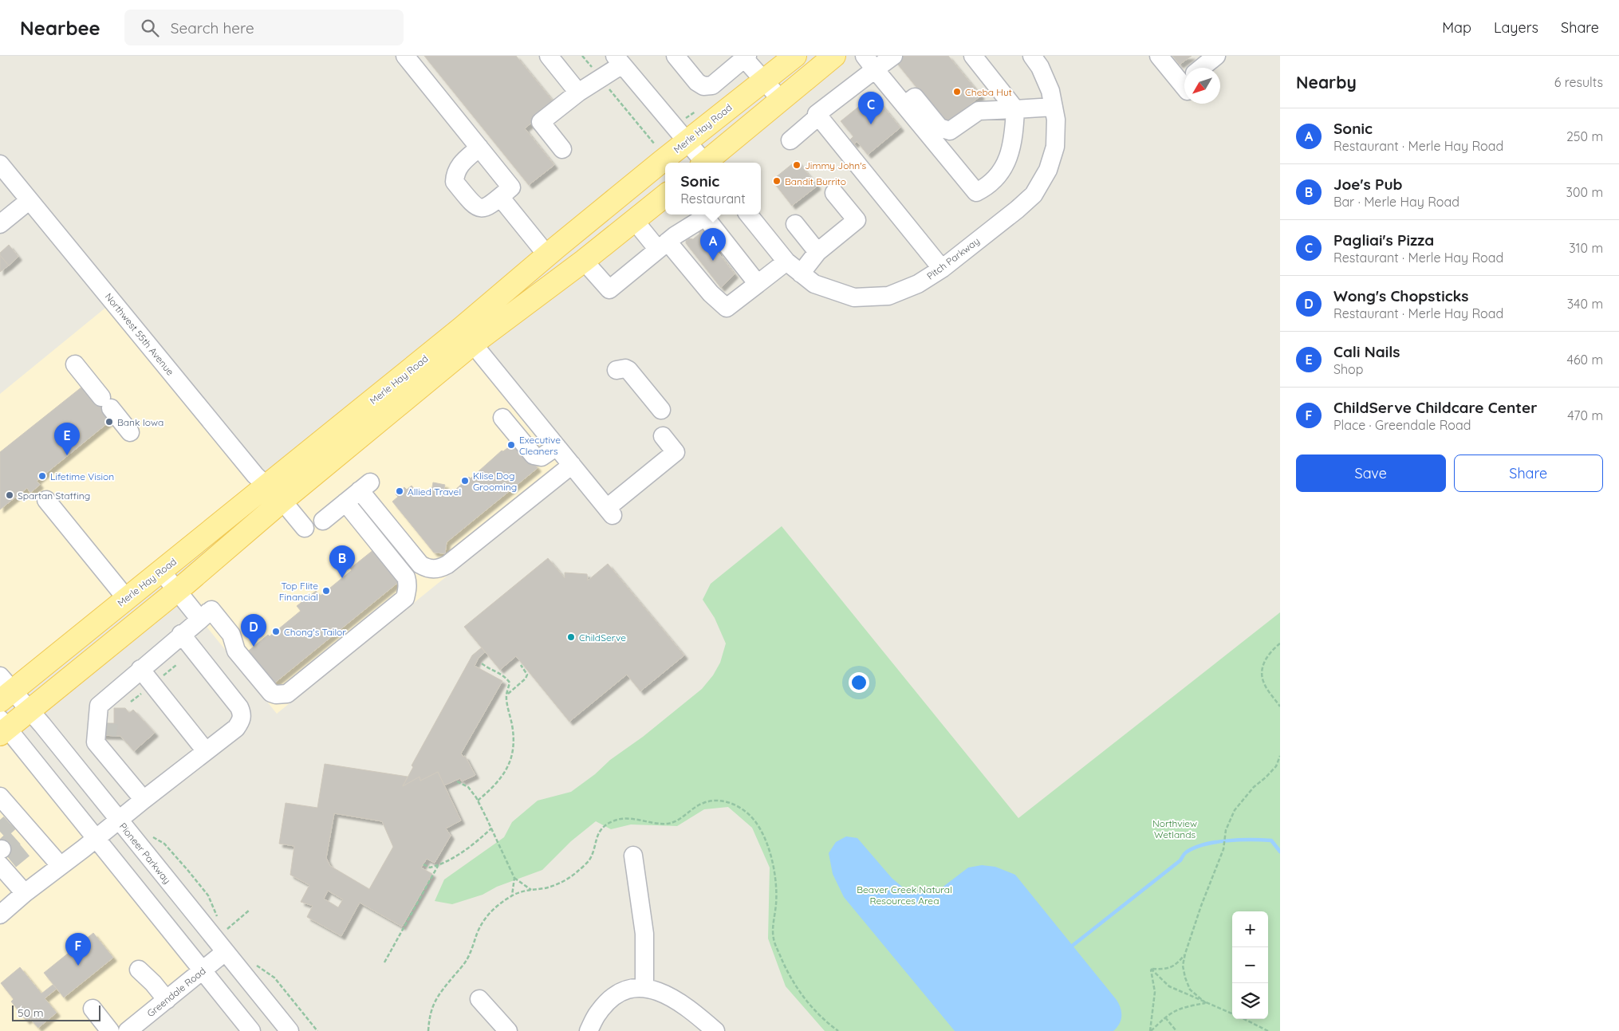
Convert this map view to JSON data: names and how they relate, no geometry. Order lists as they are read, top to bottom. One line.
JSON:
{"streets":{"main road":["Merle Hay Road"],"street":["Pitch Parkway","Northwest 55th Avenue","Pioneer Parkway","Greendale Road"]},"crossings":[["Merle Hay Road","Northwest 55th Avenue"],["Merle Hay Road","Pioneer Parkway"],["Pioneer Parkway","Greendale Road"]],"parks":["Northview Wetlands","Beaver Creek Natural Resources Area"],"places":["Cheba Hut","Jimmy John's","Bandit Burrito","Bank Iowa","Executive Cleaners","Lifetime Vision","Klise Dog Grooming","Allied Travel","Spartan Staffing","Top Flite Financial","Chong's Tailor","ChildServe"],"scale_bar":"50 m","north":"bottom left","page":{"header":"Nearbee","search":"Search here","nav":["Map","Layers","Share"],"heading":["Nearby","6 results"],"pins":["C","A","E","B","D","F"],"list":[{"mark":"A","name":"Sonic","note":"Restaurant · Merle Hay Road","value":"250 m"},{"mark":"B","name":"Joe's Pub","note":"Bar · Merle Hay Road","value":"300 m"},{"mark":"C","name":"Pagliai's Pizza","note":"Restaurant · Merle Hay Road","value":"310 m"},{"mark":"D","name":"Wong's Chopsticks","note":"Restaurant · Merle Hay Road","value":"340 m"},{"mark":"E","name":"Cali Nails","note":"Shop","value":"460 m"},{"mark":"F","name":"ChildServe Childcare Center","note":"Place · Greendale Road","value":"470 m"}],"popup":["Sonic","Restaurant"],"buttons":["Save","Share"],"map_buttons":["+","−"],"scale":"50 m"}}
